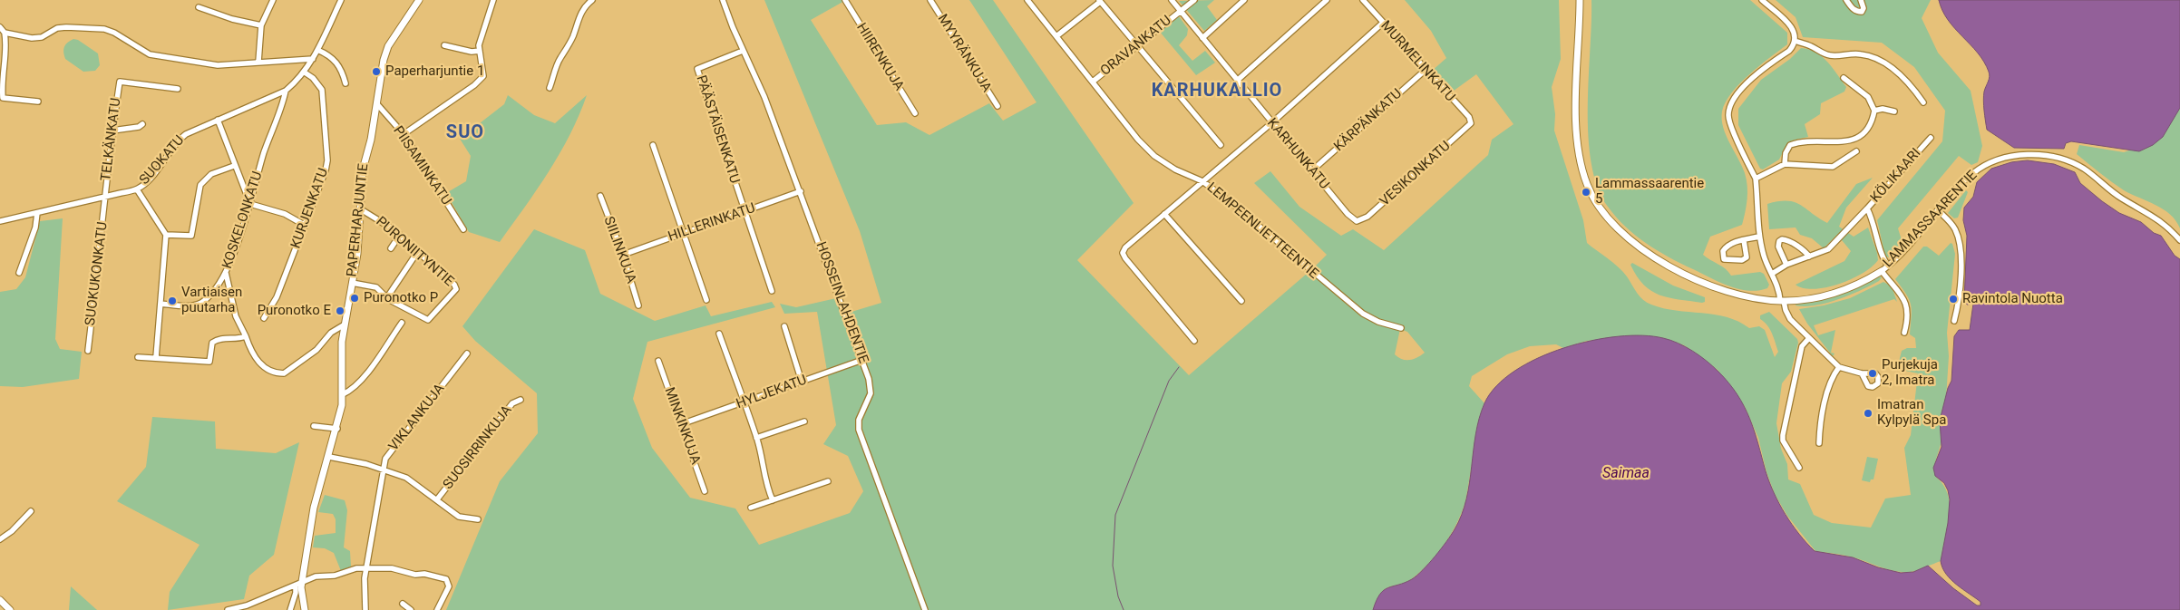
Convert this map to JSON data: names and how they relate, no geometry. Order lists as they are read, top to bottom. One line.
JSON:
{"streets":{"street":["ORAVANKATU","MYYRÄNKUJA","HIIRENKUJA","MURMELINKATU","KÄRPÄNKATU","PÄÄSTÄISENKATU","TELKÄNKATU","KARHUNKATU","SUOKATU","PIISAMINKATU","VESIKONKATU","KÖLIKAARI","KURJENKATU","LAMMASSAARENTIE","KOSKELONKATU","PAPERHARJUNTIE","HILLERINKATU","LEMPEENLIETTEENTIE","SIILINKUJA","PURONIITYNTIE","SUOKUKONKATU","HOSSEINLAHDENTIE","HYLJEKATU","VIKLANKUJA","MINKINKUJA","SUOSIRRINKUJA"]},"crossings":[["ORAVANKATU","KARHUNKATU"],["ORAVANKATU","LEMPEENLIETTEENTIE"],["MURMELINKATU","KÄRPÄNKATU"],["MURMELINKATU","VESIKONKATU"],["KÄRPÄNKATU","KARHUNKATU"],["PÄÄSTÄISENKATU","HILLERINKATU"],["PÄÄSTÄISENKATU","HOSSEINLAHDENTIE"],["TELKÄNKATU","SUOKATU"],["TELKÄNKATU","SUOKUKONKATU"],["KARHUNKATU","VESIKONKATU"],["SUOKATU","KURJENKATU"],["SUOKATU","KOSKELONKATU"],["SUOKATU","SUOKUKONKATU"],["PIISAMINKATU","PAPERHARJUNTIE"],["KÖLIKAARI","LAMMASSAARENTIE"],["PAPERHARJUNTIE","PURONIITYNTIE"],["HILLERINKATU","SIILINKUJA"],["HILLERINKATU","HOSSEINLAHDENTIE"],["HOSSEINLAHDENTIE","HYLJEKATU"],["HYLJEKATU","MINKINKUJA"]],"districts":["KARHUKALLIO","SUO"],"water":["Saimaa"],"places":["Paperharjuntie 1","Lammassaarentie 5","Puronotko P","Ravintola Nuotta","Vartiaisen puutarha","Puronotko E","Purjekuja 2, Imatra","Imatran Kylpylä Spa"]}
